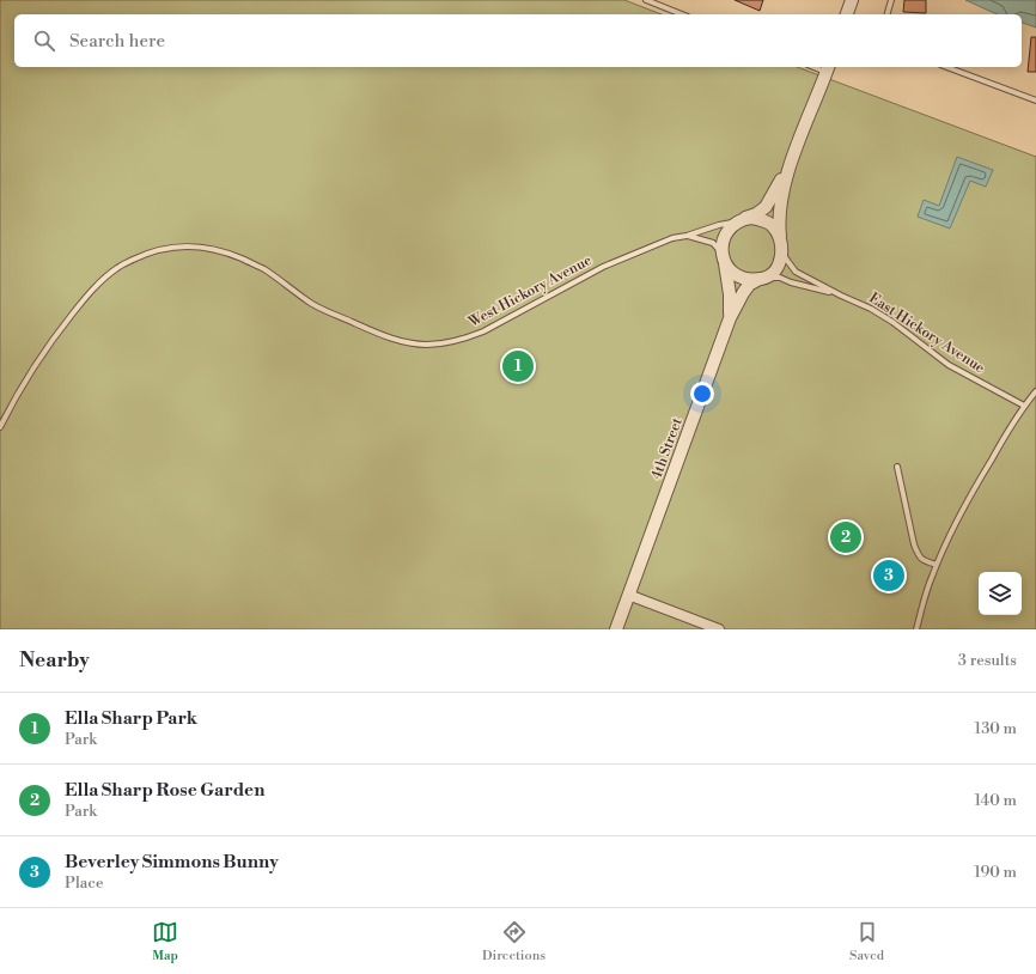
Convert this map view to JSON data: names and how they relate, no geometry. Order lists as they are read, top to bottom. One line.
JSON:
{"streets":{"street":["4th Street"],"lane":["West Hickory Avenue","East Hickory Avenue"]},"crossings":[["West Hickory Avenue","East Hickory Avenue"],["West Hickory Avenue","4th Street"],["East Hickory Avenue","4th Street"]],"page":{"search":"Search here","pins":["1","2","3"],"heading":["Nearby","3 results"],"list":[{"mark":"1","name":"Ella Sharp Park","note":"Park","value":"130 m"},{"mark":"2","name":"Ella Sharp Rose Garden","note":"Park","value":"140 m"},{"mark":"3","name":"Beverley Simmons Bunny","note":"Place","value":"190 m"}],"nav":["Map","Directions","Saved"]}}
